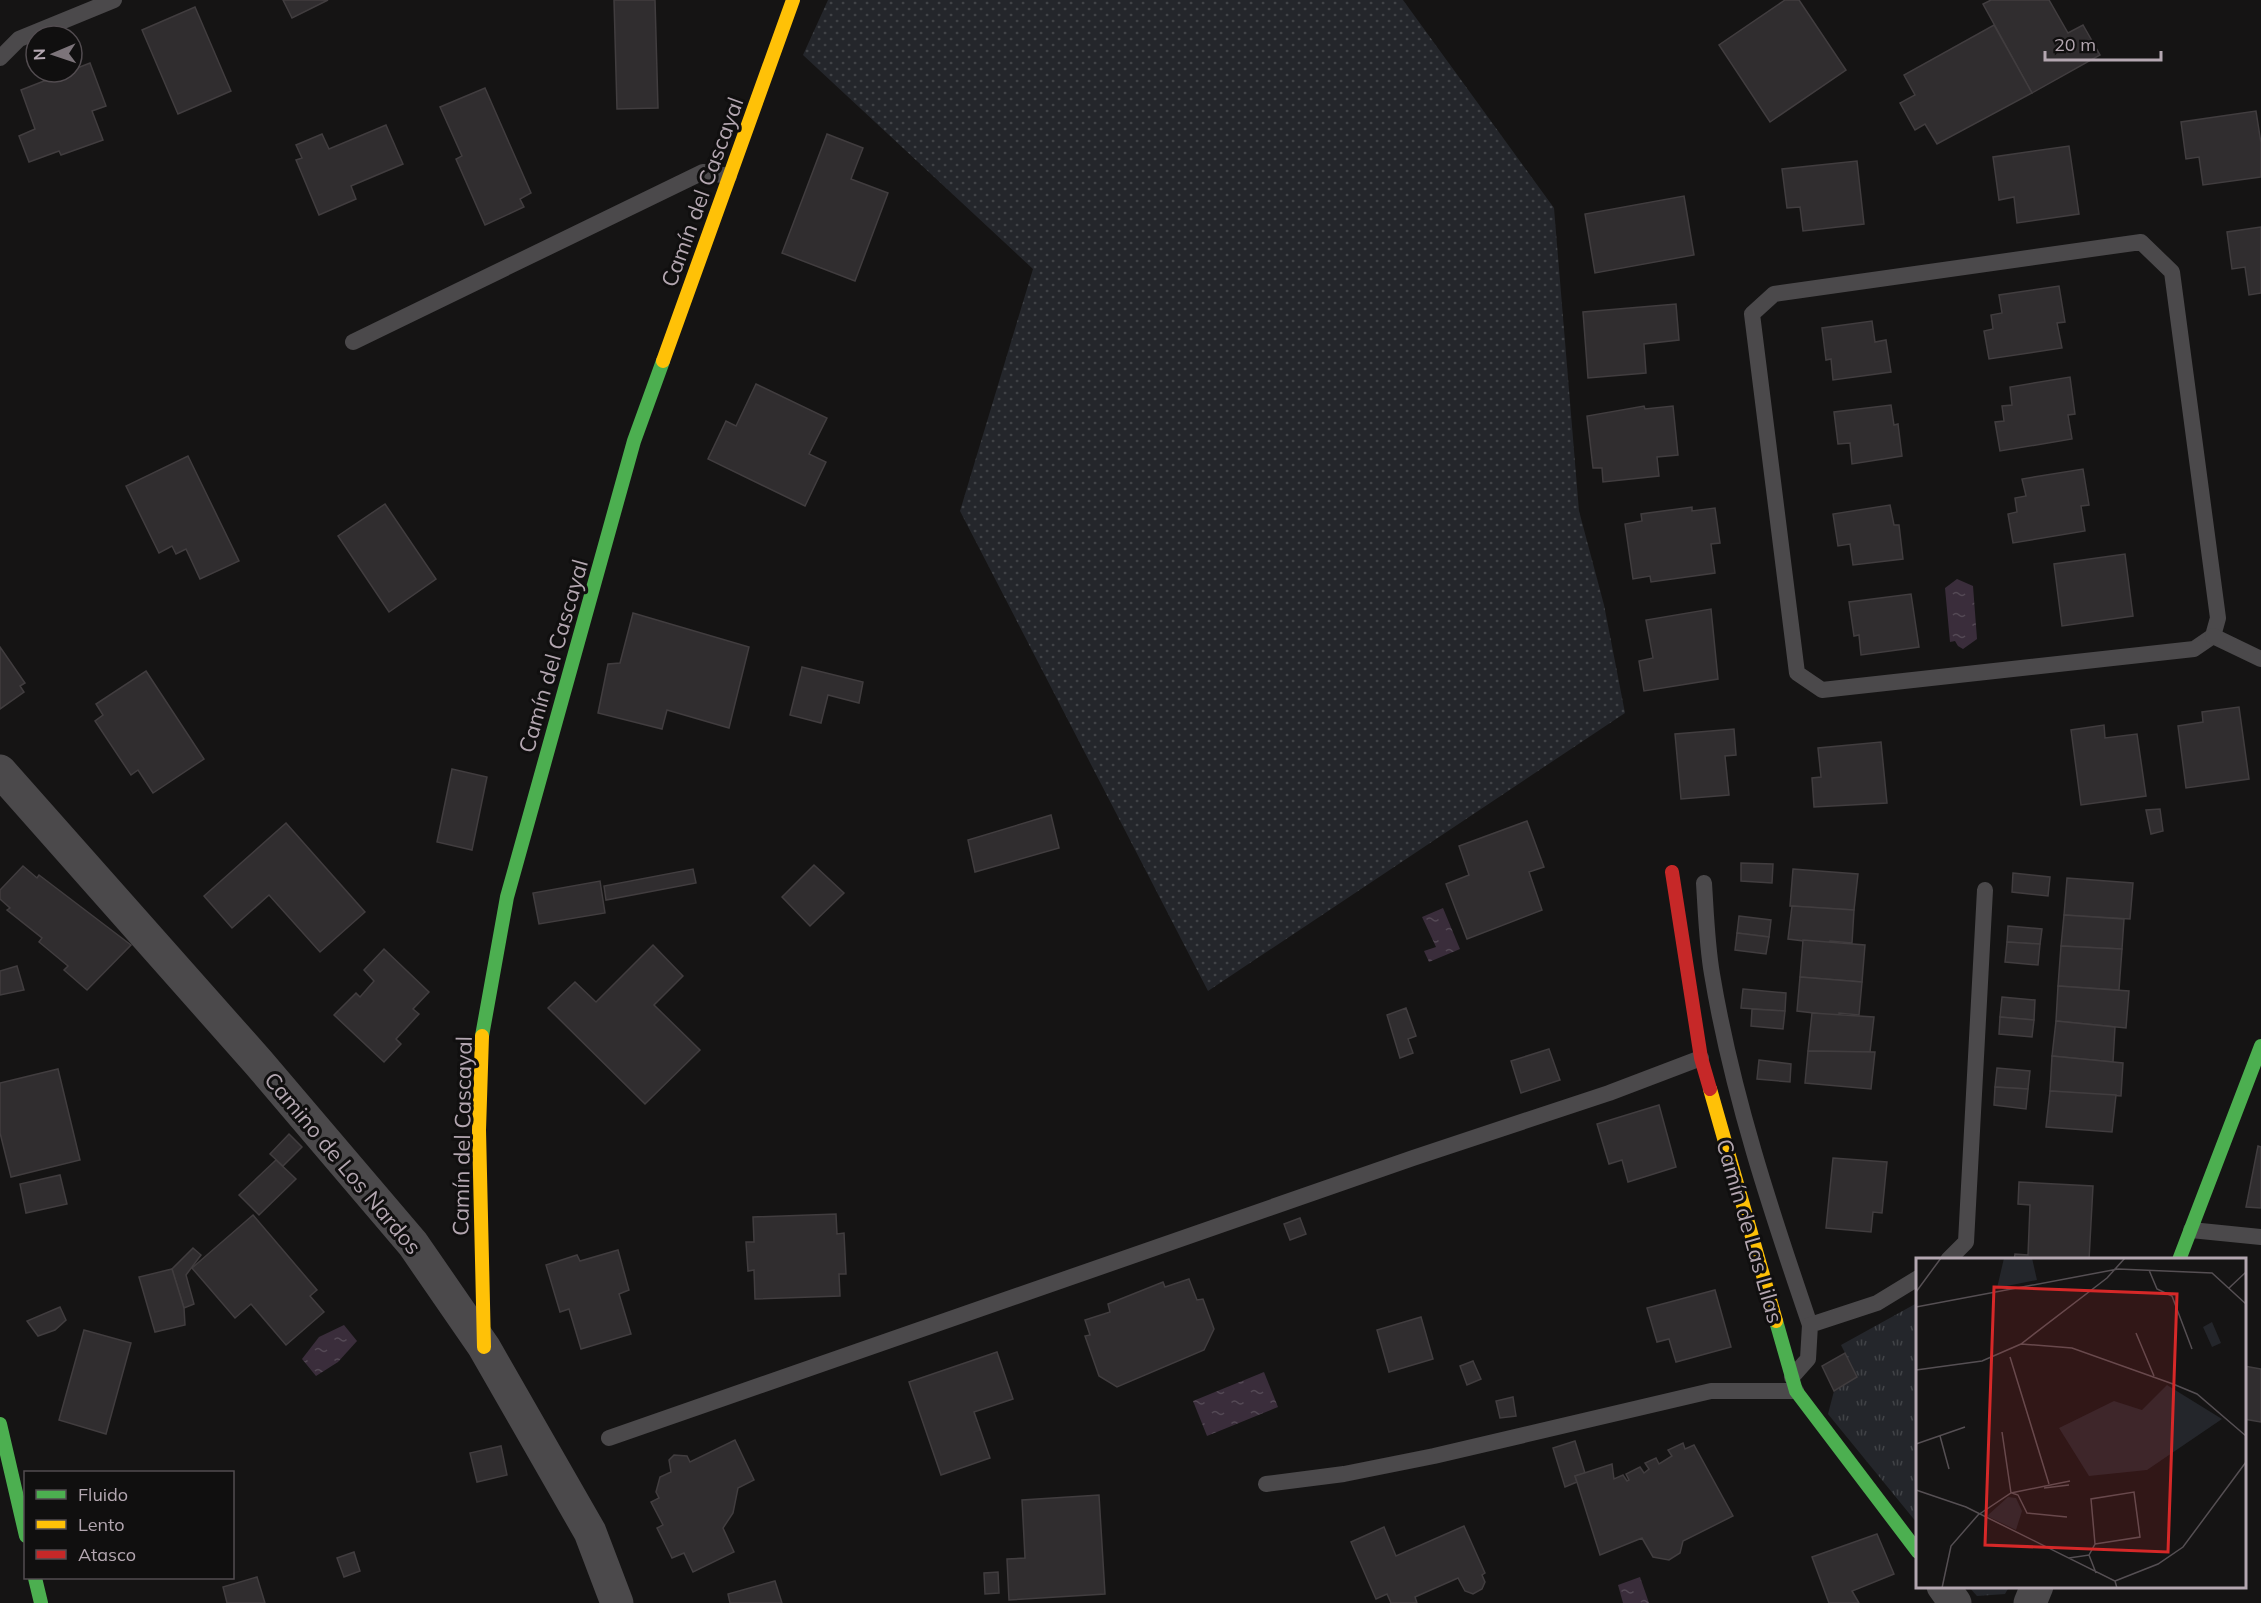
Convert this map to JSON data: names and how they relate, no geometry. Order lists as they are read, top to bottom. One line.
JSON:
{"streets":{"street":["Camín del Cascayal","Camino de Los Nardos","Camín de Las Lilas"]},"crossings":[["Camín del Cascayal","Camino de Los Nardos"]],"legend":["Fluido","Lento","Atasco"],"scale_bar":"20 m","north":"left"}
